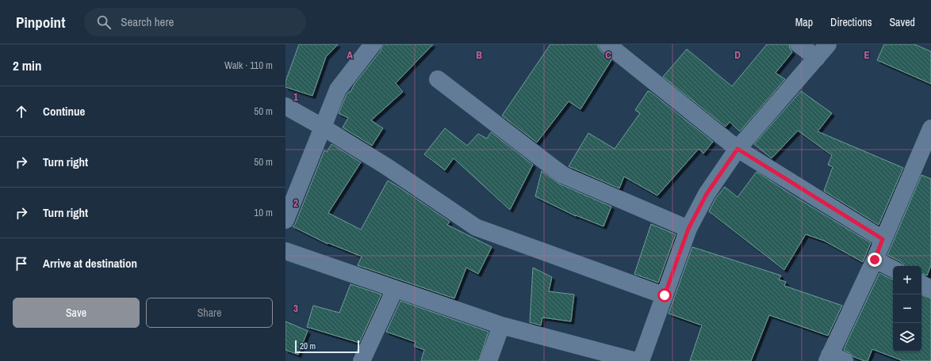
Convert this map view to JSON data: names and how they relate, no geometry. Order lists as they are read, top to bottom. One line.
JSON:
{"scale_bar":"20 m","page":{"header":"Pinpoint","search":"Search here","nav":["Map","Directions","Saved"],"heading":["2 min","Walk · 110 m"],"list":[["Continue","50 m"],["Turn right","50 m"],["Turn right","10 m"],"Arrive at destination"],"map_buttons":["+","−"],"buttons":["Save","Share"],"scale":"20 m"},"grid":{"columns":["A","B","C","D","E"],"rows":["1","2","3"]}}
